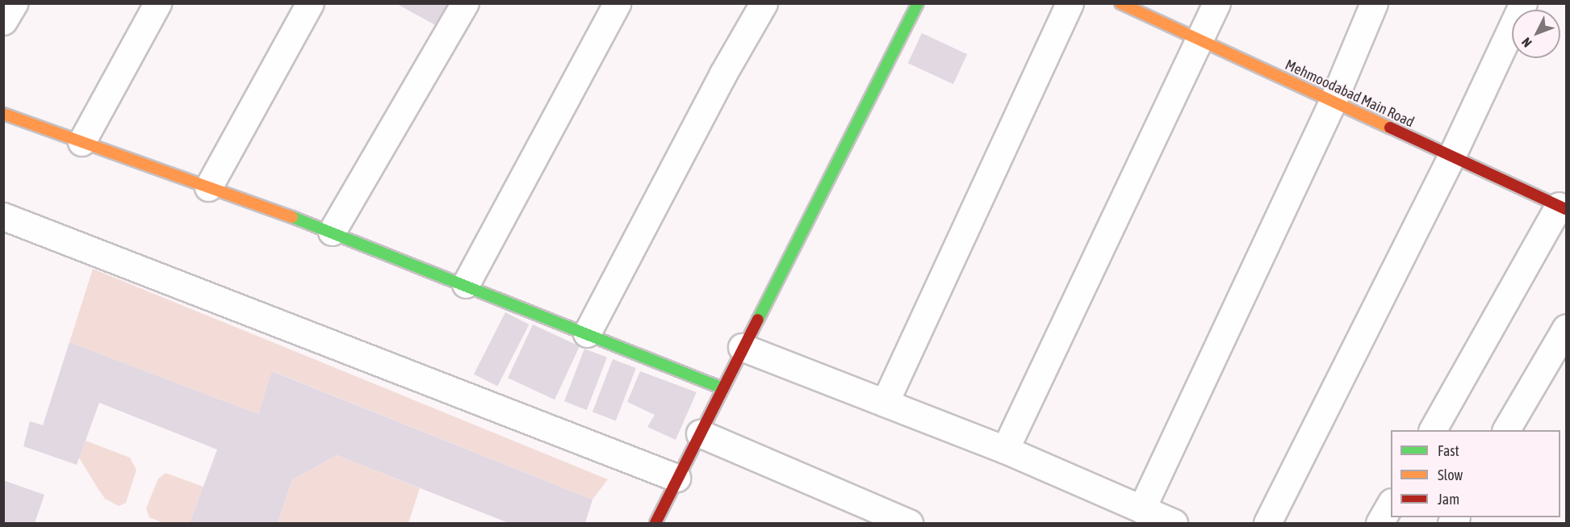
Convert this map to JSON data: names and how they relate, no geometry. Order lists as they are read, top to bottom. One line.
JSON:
{"streets":{"street":["Mehmoodabad Main Road"]},"legend":["Fast","Slow","Jam"],"north":"bottom left"}
